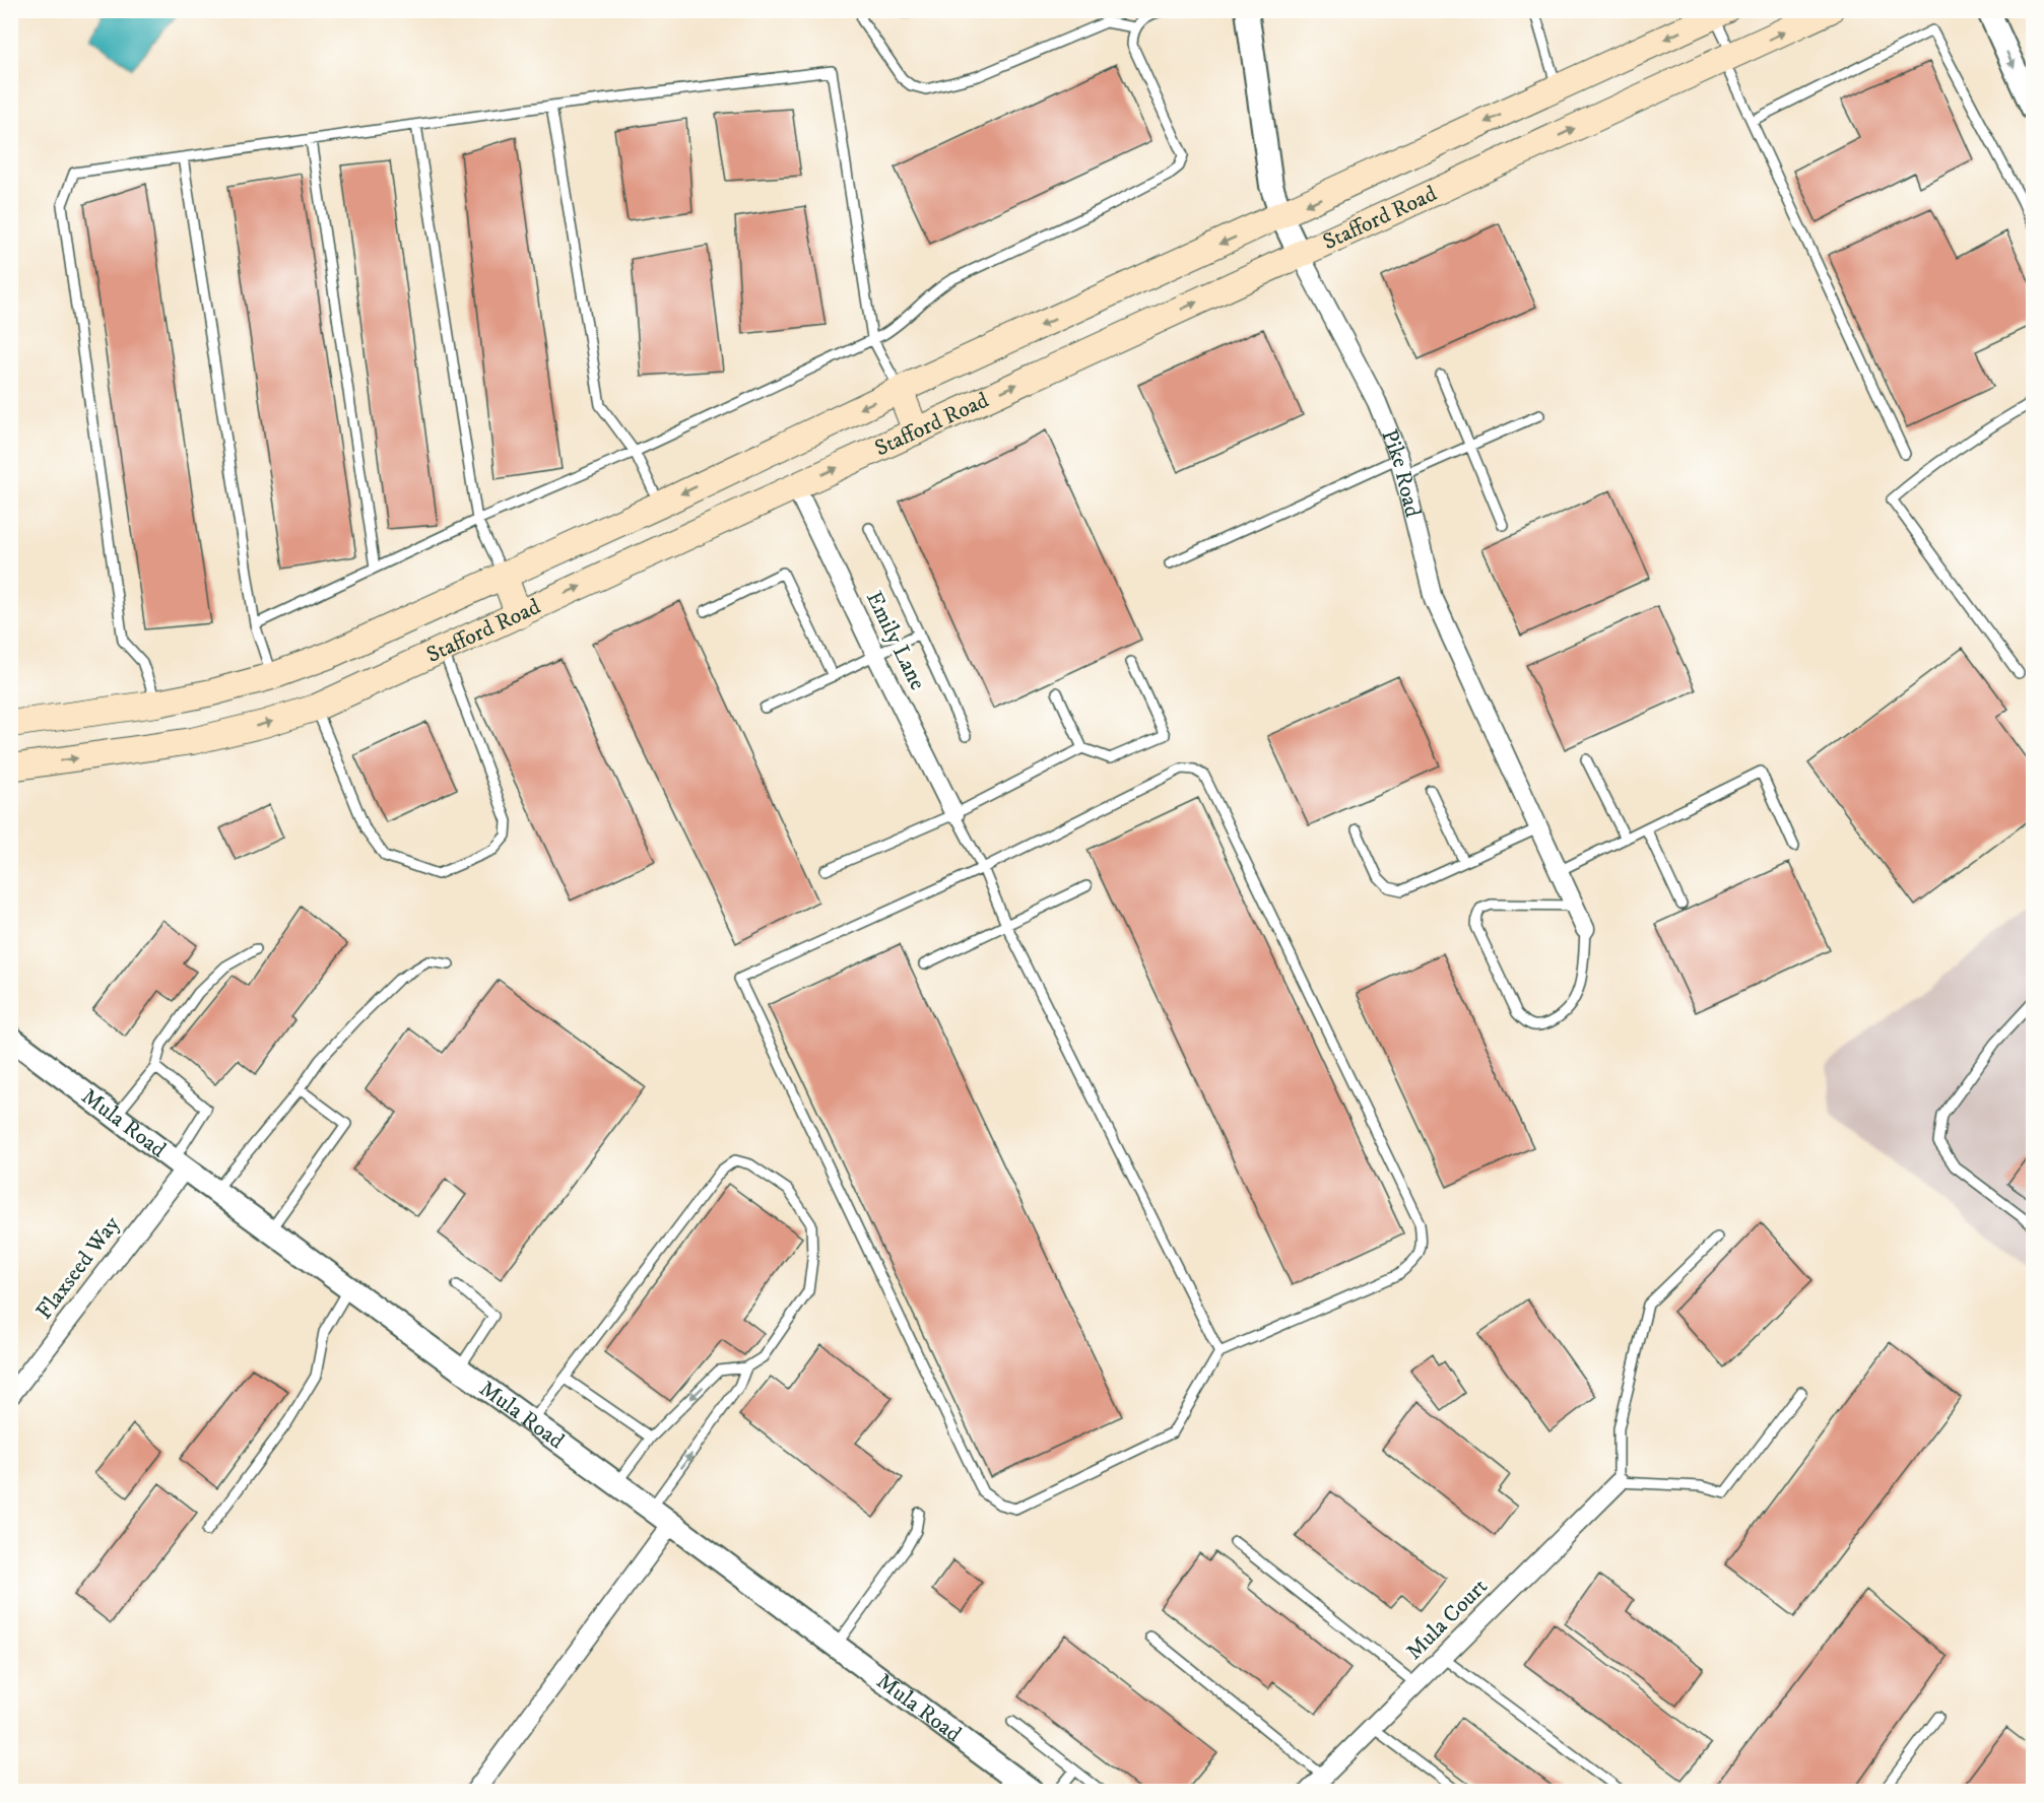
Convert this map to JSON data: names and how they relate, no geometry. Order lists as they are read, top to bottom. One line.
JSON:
{"streets":{"main road":["Stafford Road"],"street":["Pike Road","Emily Lane","Mula Road","Flaxseed Way","Mula Court"]},"crossings":[["Stafford Road","Pike Road"],["Stafford Road","Emily Lane"],["Mula Road","Flaxseed Way"]]}
